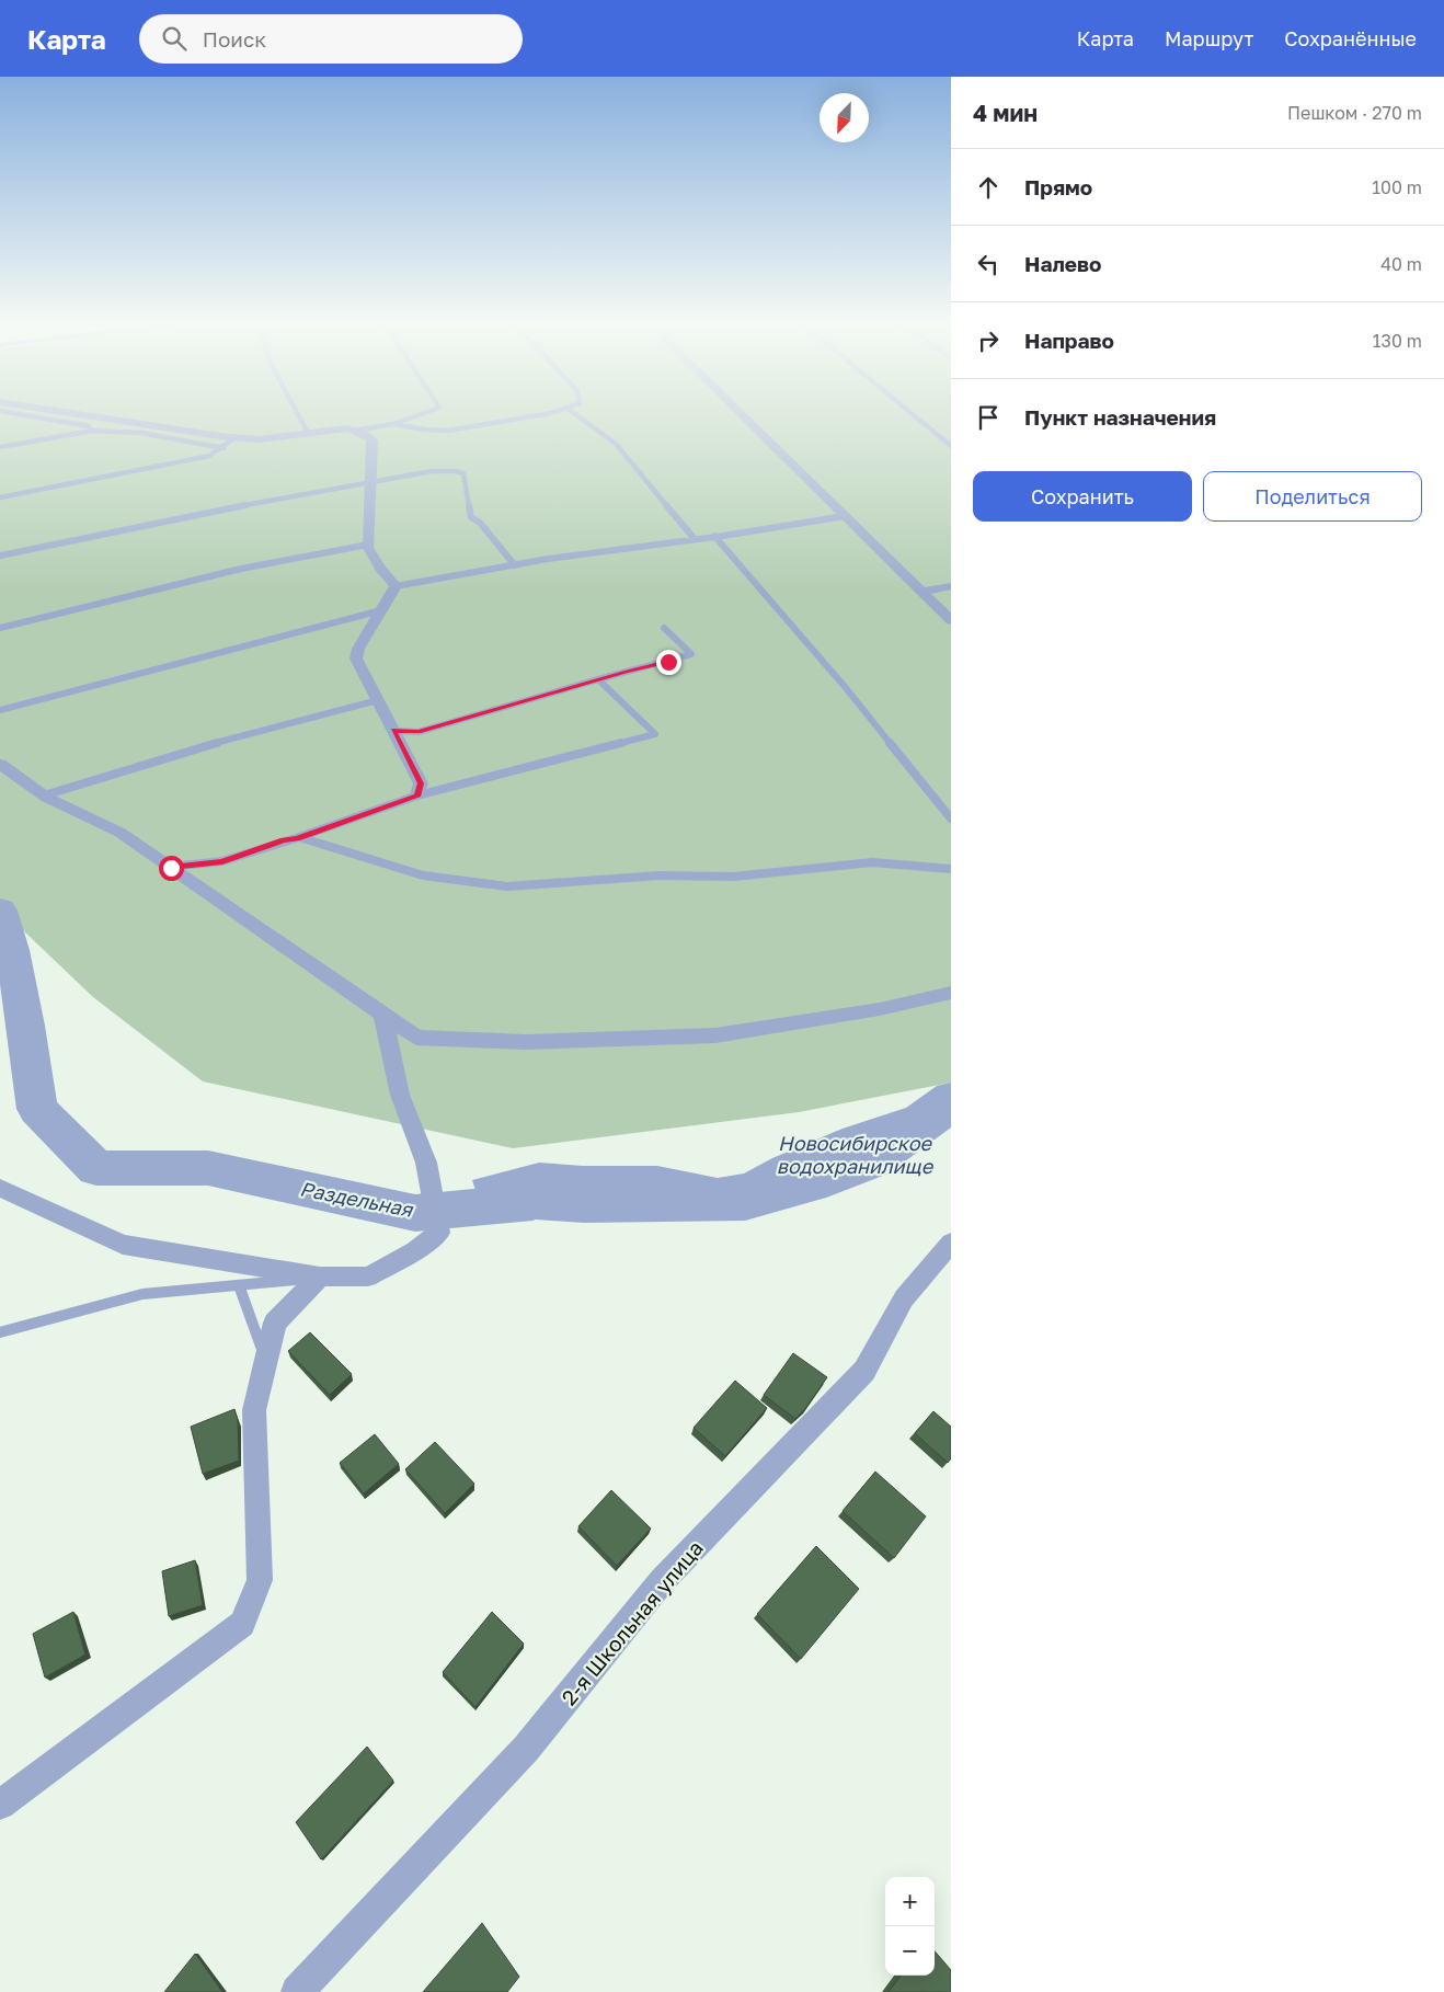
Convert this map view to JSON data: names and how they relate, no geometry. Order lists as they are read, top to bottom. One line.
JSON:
{"streets":{"street":["2-я Школьная улица"]},"water":["Новосибирское водохранилище","Раздельная"],"north":"bottom left","page":{"header":"Карта","search":"Поиск","nav":["Карта","Маршрут","Сохранённые"],"heading":["4 мин","Пешком · 270 m"],"list":[["Прямо","100 m"],["Налево","40 m"],["Направо","130 m"],"Пункт назначения"],"buttons":["Сохранить","Поделиться"],"map_buttons":["+","−"]}}
